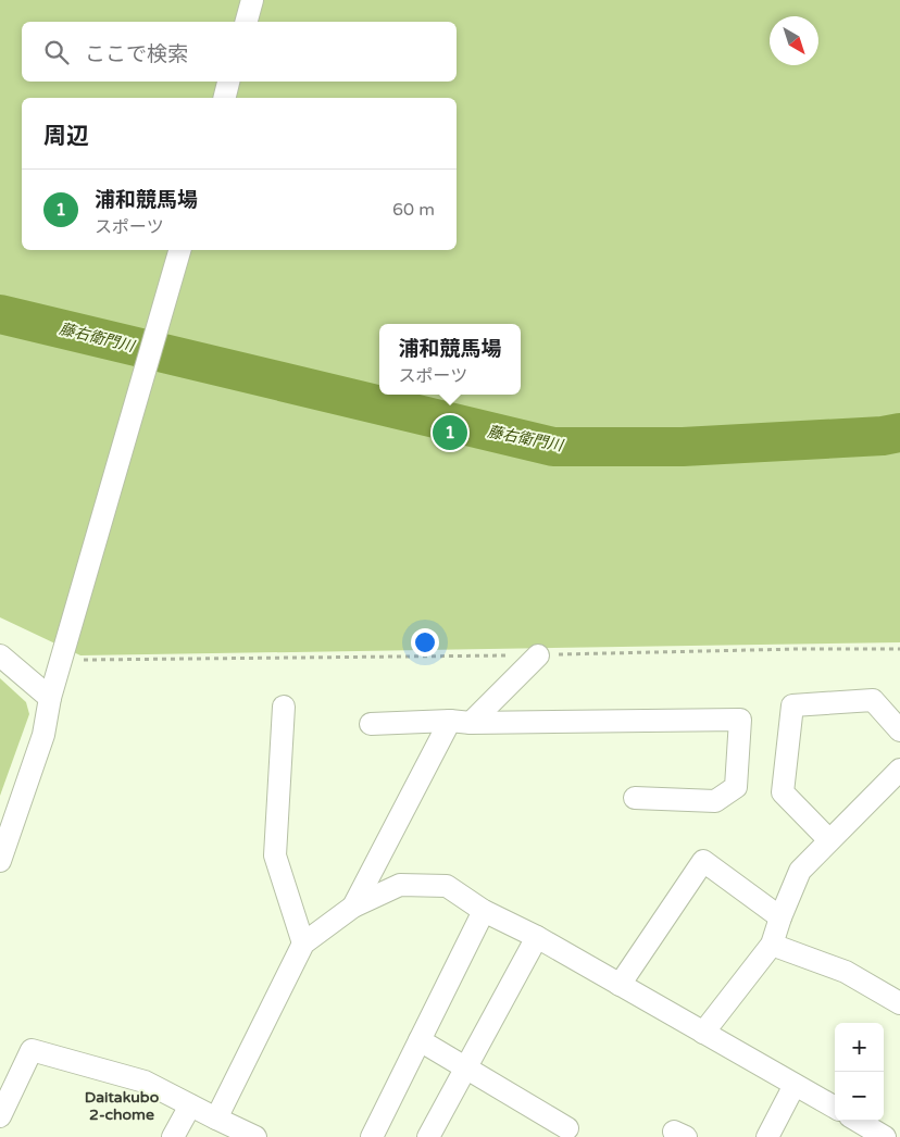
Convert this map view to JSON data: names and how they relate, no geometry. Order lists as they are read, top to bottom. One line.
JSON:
{"districts":["Daitakubo 2-chome"],"water":["藤右衛門川"],"north":"bottom right","page":{"search":"ここで検索","heading":"周辺","list":[{"mark":"1","name":"浦和競馬場","note":"スポーツ","value":"60 m"}],"popup":["浦和競馬場","スポーツ"],"pins":"1","map_buttons":["+","−"]}}
